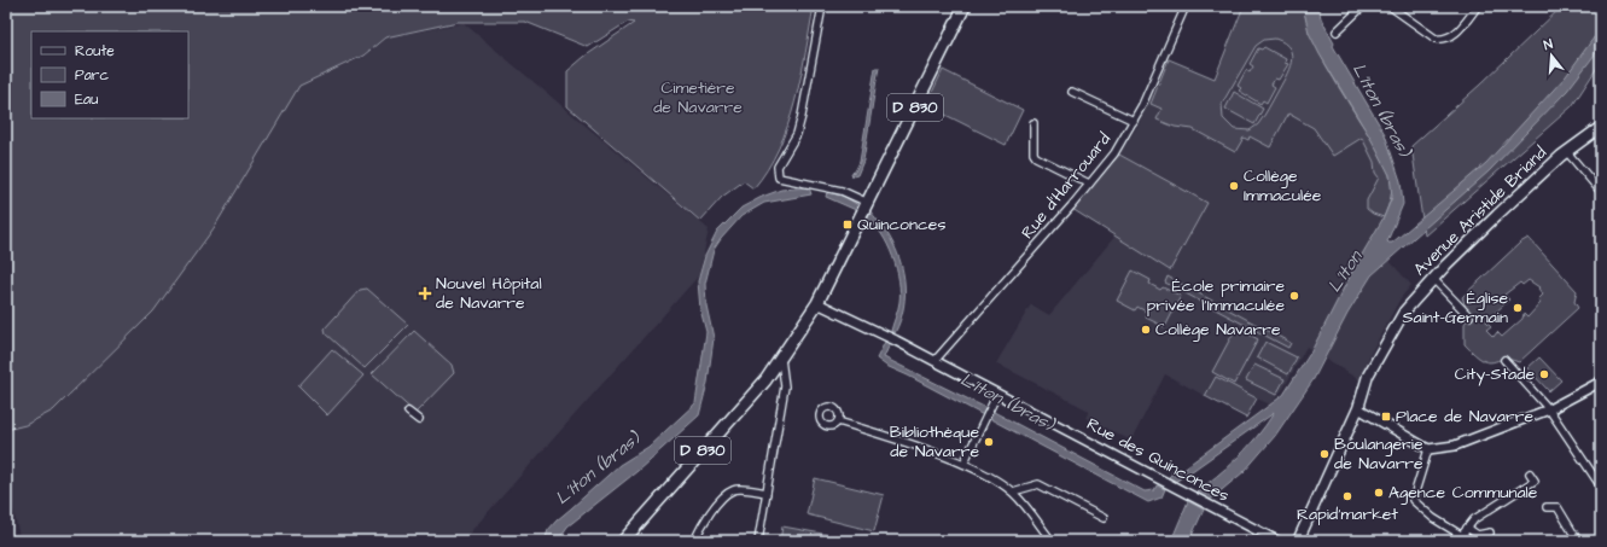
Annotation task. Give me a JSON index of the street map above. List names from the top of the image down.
{
  "streets": {
    "main road": ["D 830", "Avenue Aristide Briand"],
    "street": ["Rue d'Harrouard", "Rue des Quinconces"]
  },
  "crossings": [
    ["D 830", "Rue des Quinconces"],
    ["Rue d'Harrouard", "Rue des Quinconces"]
  ],
  "water": ["L'Iton (bras)", "L'Iton"],
  "parks": ["Cimetière de Navarre"],
  "places": {
    "other": [
      "Collège Immaculée",
      "École primaire privée l'Immaculée",
      "Église Saint-Germain",
      "Collège Navarre",
      "City-Stade",
      "Bibliothèque de Navarre",
      "Boulangerie de Navarre",
      "Agence Communale",
      "Rapid'market"
    ],
    "transit": ["Quinconces", "Place de Navarre"],
    "health": ["Nouvel Hôpital de Navarre"]
  },
  "legend": ["Route", "Parc", "Eau"],
  "north": "top"
}
